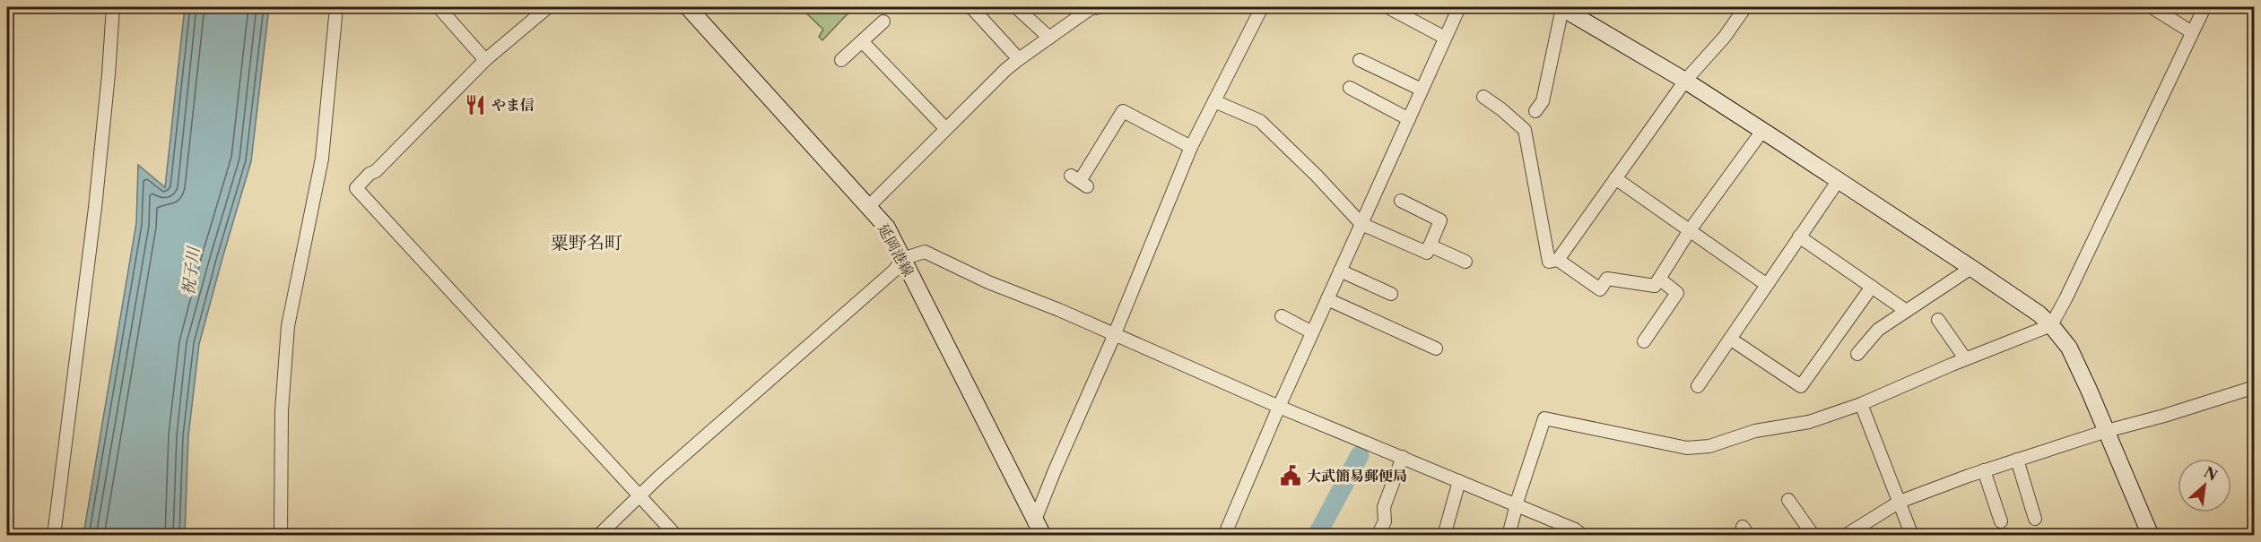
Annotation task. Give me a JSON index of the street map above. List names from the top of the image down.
{
  "streets": {
    "street": ["延岡港線"]
  },
  "districts": ["粟野名町"],
  "water": ["祝子川"],
  "places": {
    "restaurant": ["やま信"],
    "public building": ["大武簡易郵便局"]
  },
  "north": "top right"
}
